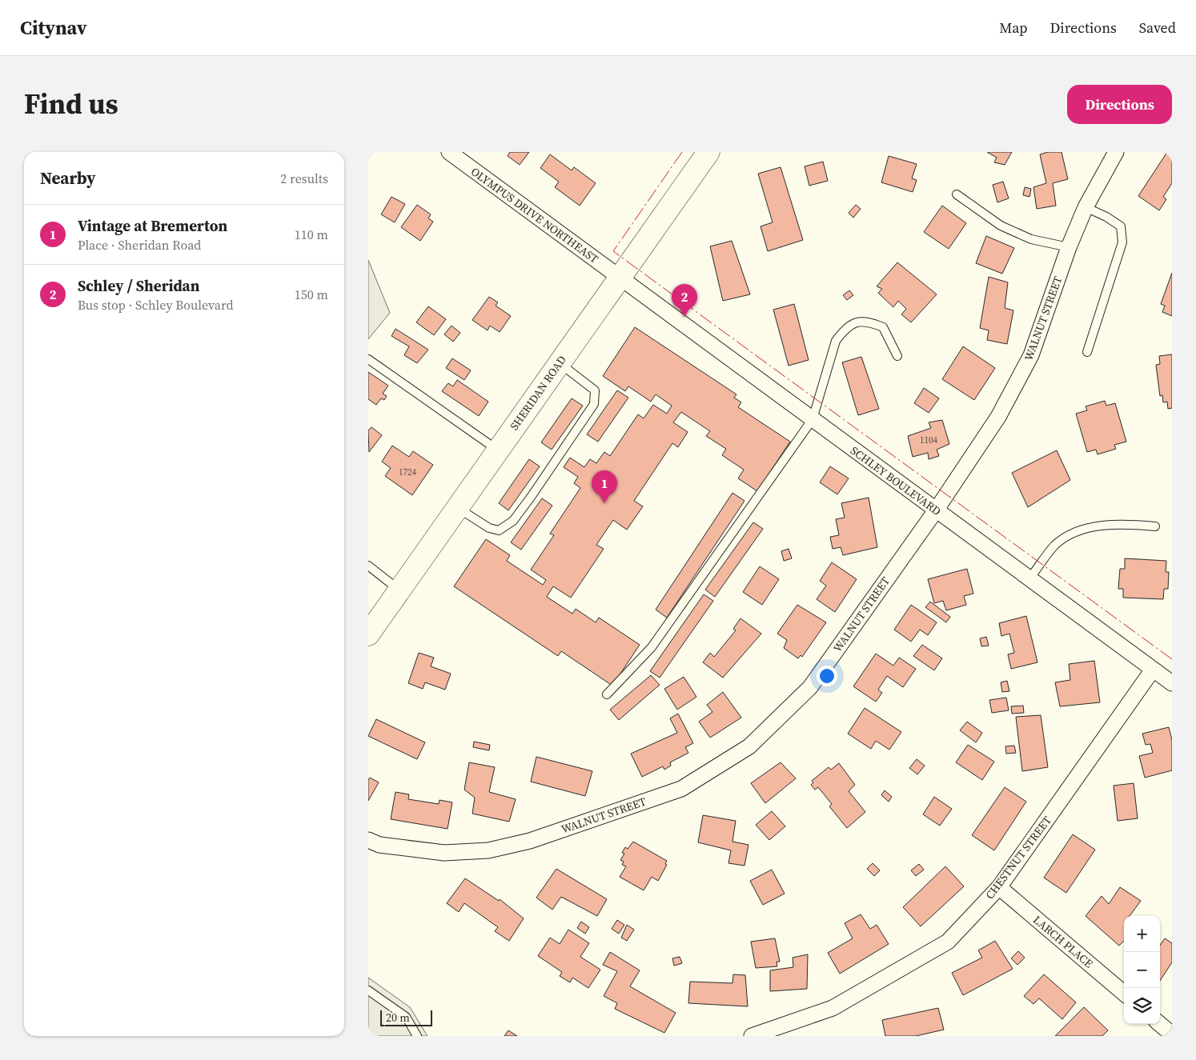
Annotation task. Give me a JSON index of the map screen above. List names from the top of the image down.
{
  "streets": {
    "main road": ["SHERIDAN ROAD"],
    "street": [
      "OLYMPUS DRIVE NORTHEAST",
      "WALNUT STREET",
      "SCHLEY BOULEVARD",
      "CHESTNUT STREET",
      "LARCH PLACE"
    ]
  },
  "crossings": [
    ["OLYMPUS DRIVE NORTHEAST", "SHERIDAN ROAD"],
    ["OLYMPUS DRIVE NORTHEAST", "SCHLEY BOULEVARD"],
    ["WALNUT STREET", "SCHLEY BOULEVARD"],
    ["SHERIDAN ROAD", "SCHLEY BOULEVARD"],
    ["SCHLEY BOULEVARD", "CHESTNUT STREET"],
    ["CHESTNUT STREET", "LARCH PLACE"]
  ],
  "house_numbers": ["1104", "1724"],
  "scale_bar": "20 m",
  "page": {
    "header": "Citynav",
    "nav": ["Map", "Directions", "Saved"],
    "title": "Find us",
    "buttons": "Directions",
    "heading": ["Nearby", "2 results"],
    "list": [
      {
        "mark": "1",
        "name": "Vintage at Bremerton",
        "note": "Place · Sheridan Road",
        "value": "110 m"
      },
      {
        "mark": "2",
        "name": "Schley / Sheridan",
        "note": "Bus stop · Schley Boulevard",
        "value": "150 m"
      }
    ],
    "pins": ["2", "1"],
    "map_buttons": ["+", "−"],
    "scale": "20 m"
  }
}
